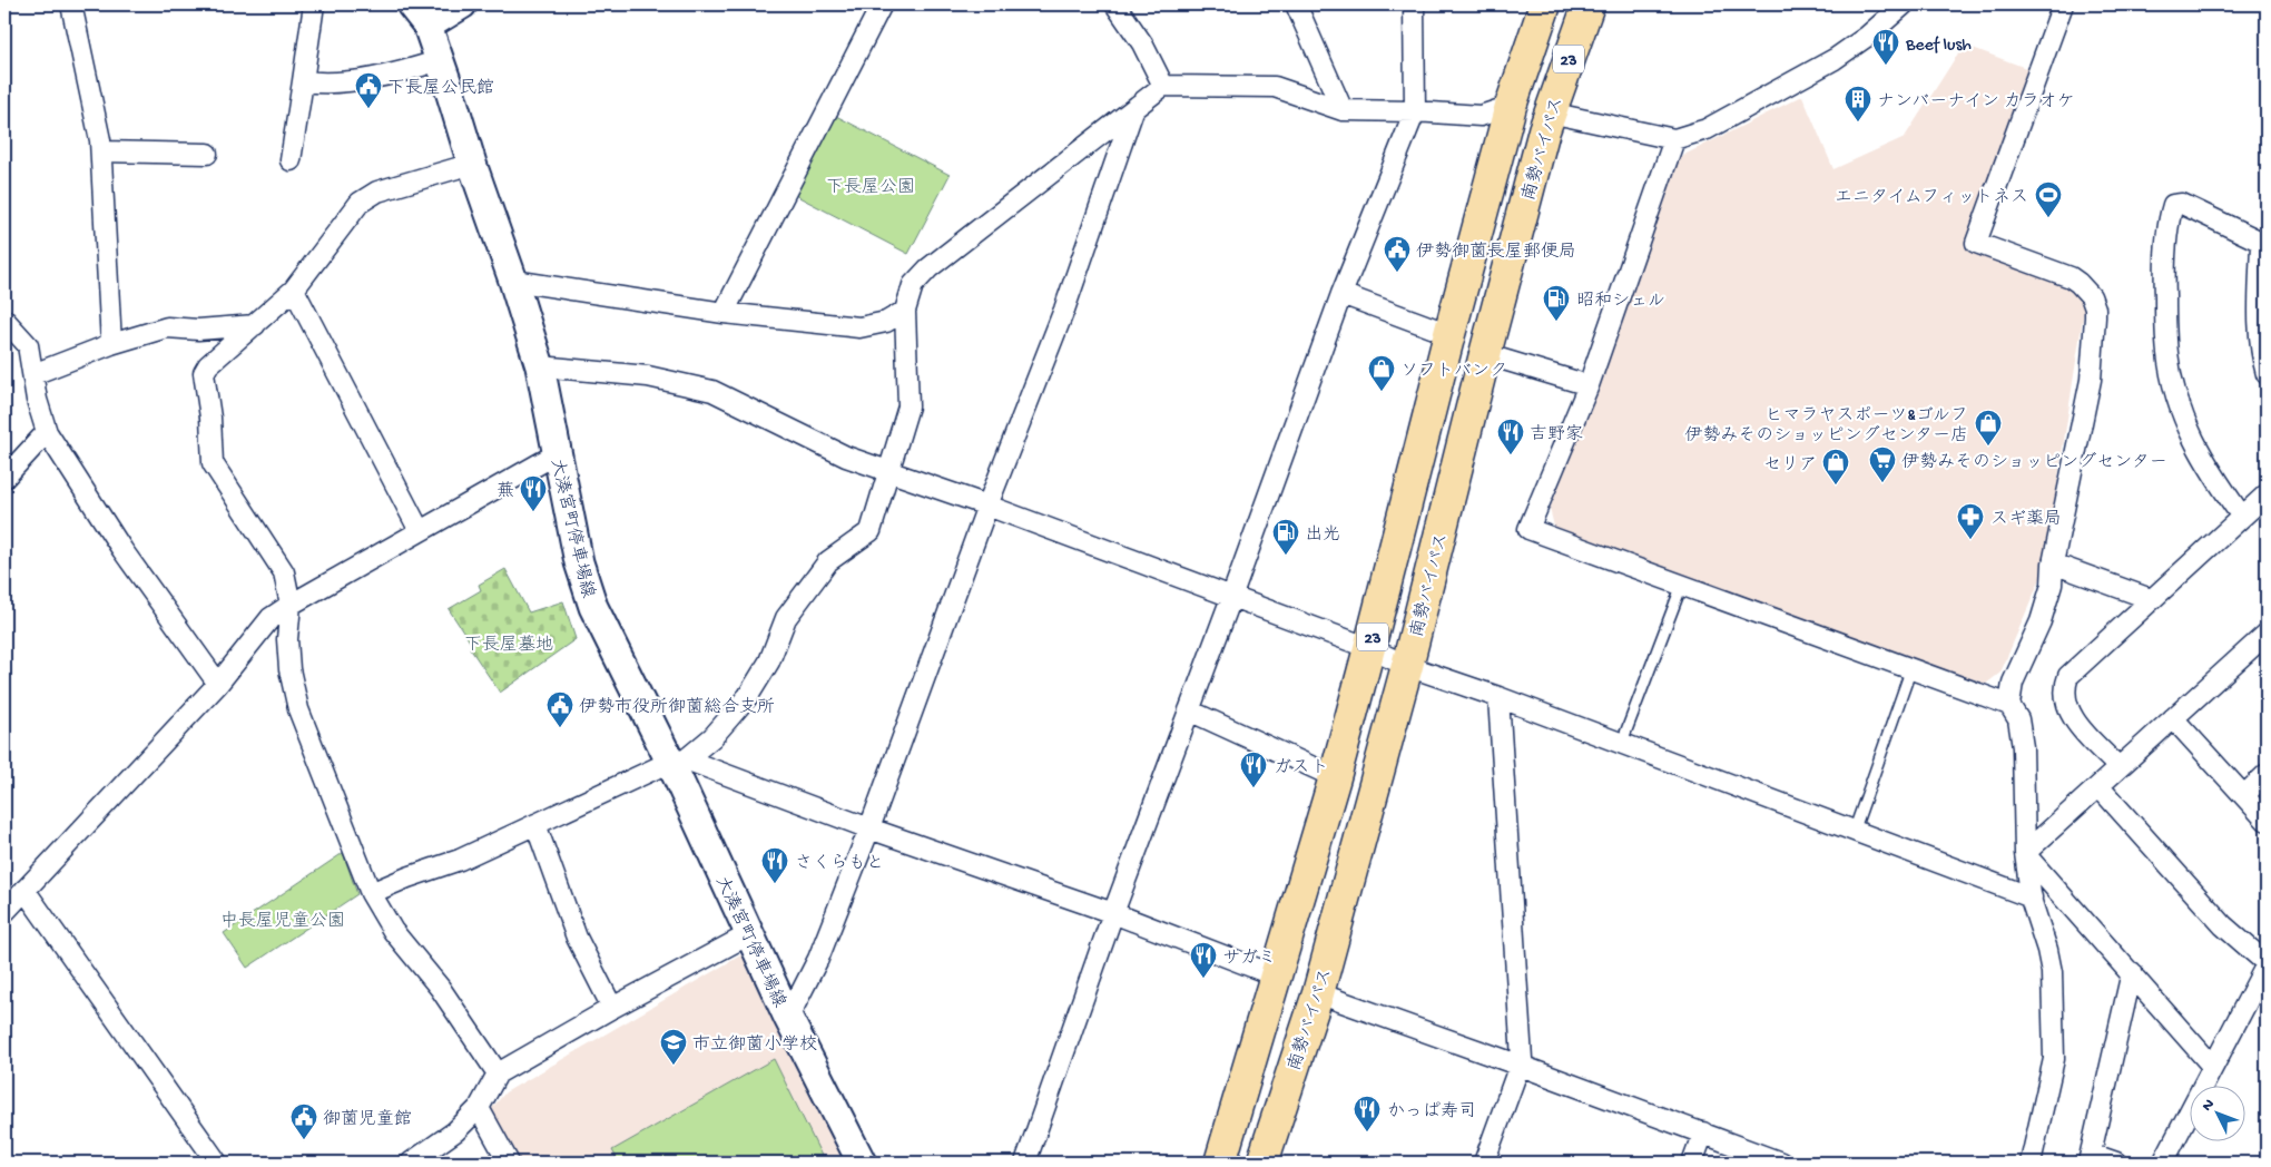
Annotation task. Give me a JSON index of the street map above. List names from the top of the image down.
{
  "streets": {
    "highway": ["23", "南勢バイパス"],
    "main road": ["大湊宮町停車場線"]
  },
  "parks": ["下長屋公園", "下長屋墓地", "中長屋児童公園"],
  "places": {
    "restaurant": [
      "Beef lush",
      "吉野家",
      "蕪",
      "ガスト",
      "さくらもと",
      "サガミ",
      "かっぱ寿司"
    ],
    "public building": [
      "下長屋公民館",
      "伊勢御薗長屋郵便局",
      "伊勢市役所御薗総合支所",
      "御薗児童館"
    ],
    "building": ["ナンバーナイン カラオケ"],
    "sports": ["エニタイムフィットネス"],
    "fuel station": ["昭和シェル", "出光"],
    "shop": ["ソフトバンク", "ヒマラヤスポーツ&ゴルフ 伊勢みそのショッピングセンター店", "セリア"],
    "supermarket": ["伊勢みそのショッピングセンター"],
    "pharmacy": ["スギ薬局"],
    "school or university": ["市立御薗小学校"]
  },
  "north": "top left"
}
